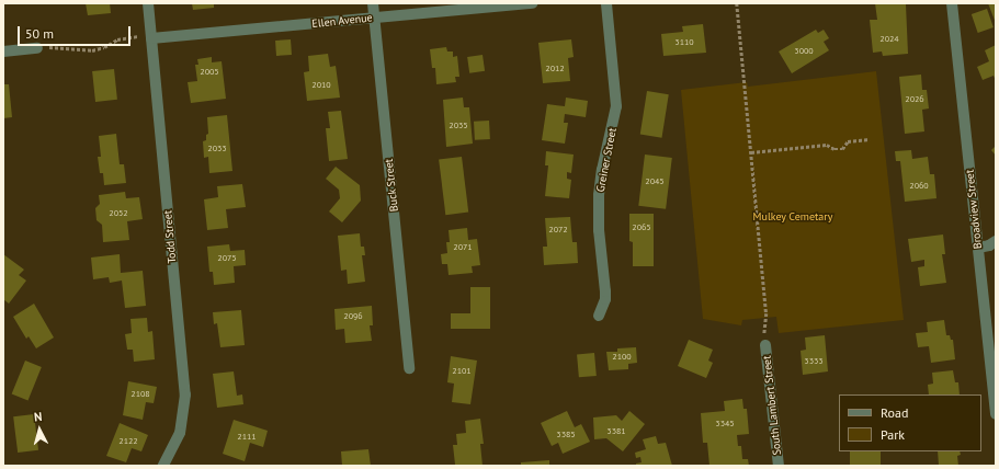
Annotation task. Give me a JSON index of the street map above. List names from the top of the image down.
{
  "streets": {
    "street": [
      "Ellen Avenue",
      "Greiner Street",
      "Buck Street",
      "Broadview Street",
      "Todd Street",
      "South Lambert Street"
    ]
  },
  "crossings": [
    ["Ellen Avenue", "Buck Street"],
    ["Ellen Avenue", "Todd Street"]
  ],
  "parks": ["Mulkey Cemetary"],
  "house_numbers": [
    "2024",
    "3110",
    "3000",
    "2012",
    "2005",
    "2010",
    "2026",
    "2035",
    "2033",
    "2045",
    "2060",
    "2052",
    "2065",
    "2072",
    "2071",
    "2075",
    "2096",
    "2100",
    "3333",
    "2101",
    "2108",
    "3345",
    "3381",
    "3385",
    "2111",
    "2122"
  ],
  "legend": ["Road", "Park"],
  "scale_bar": "50 m",
  "north": "top"
}
